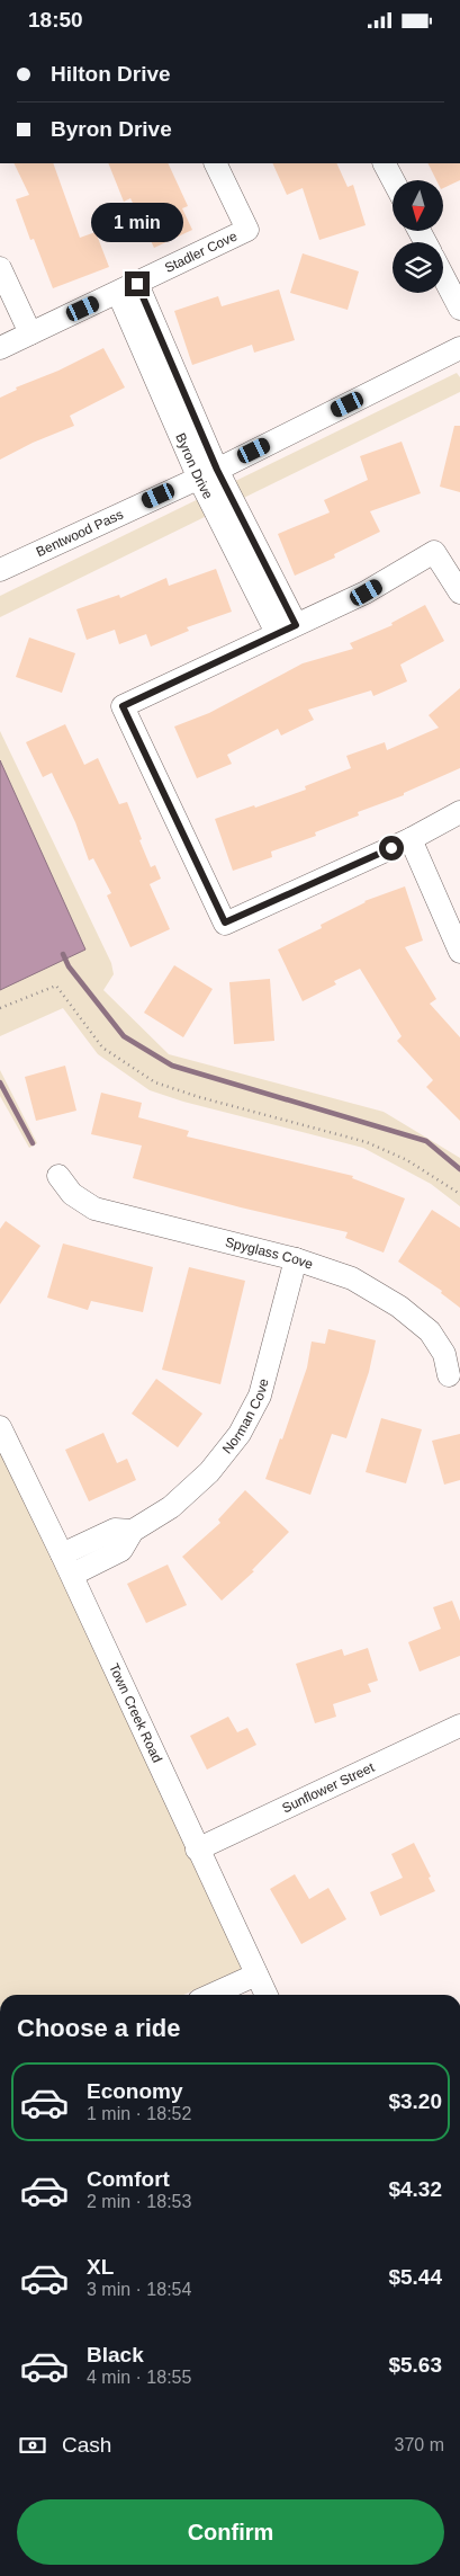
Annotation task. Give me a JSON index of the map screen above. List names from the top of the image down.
{
  "streets": {
    "street": [
      "Stadler Cove",
      "Byron Drive",
      "Bentwood Pass",
      "Spyglass Cove",
      "Norman Cove",
      "Town Creek Road",
      "Sunflower Street"
    ]
  },
  "crossings": [
    ["Stadler Cove", "Byron Drive"],
    ["Byron Drive", "Bentwood Pass"],
    ["Spyglass Cove", "Norman Cove"],
    ["Norman Cove", "Town Creek Road"],
    ["Town Creek Road", "Sunflower Street"]
  ],
  "north": "bottom",
  "page": {
    "status": "18:50",
    "banner": ["Hilton Drive", "Byron Drive"],
    "bubble": "1 min",
    "heading": "Choose a ride",
    "list": [
      {
        "name": "Economy",
        "note": "1 min · 18:52",
        "value": "$3.20"
      },
      {
        "name": "Comfort",
        "note": "2 min · 18:53",
        "value": "$4.32"
      },
      {
        "name": "XL",
        "note": "3 min · 18:54",
        "value": "$5.44"
      },
      {
        "name": "Black",
        "note": "4 min · 18:55",
        "value": "$5.63"
      }
    ],
    "pay": ["Cash", "370 m"],
    "buttons": "Confirm"
  }
}
